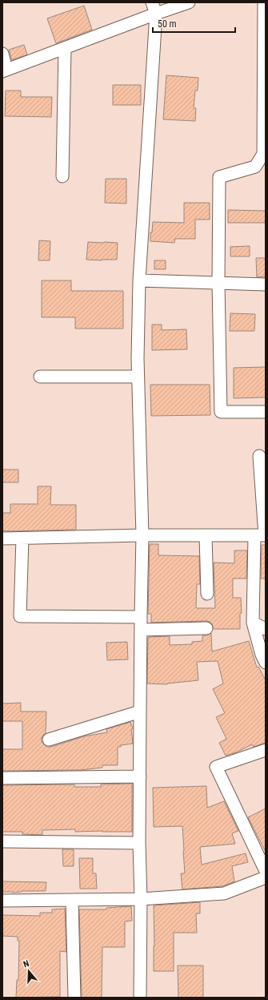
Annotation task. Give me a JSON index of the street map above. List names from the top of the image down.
{
  "scale_bar": "50 m",
  "north": "top"
}
